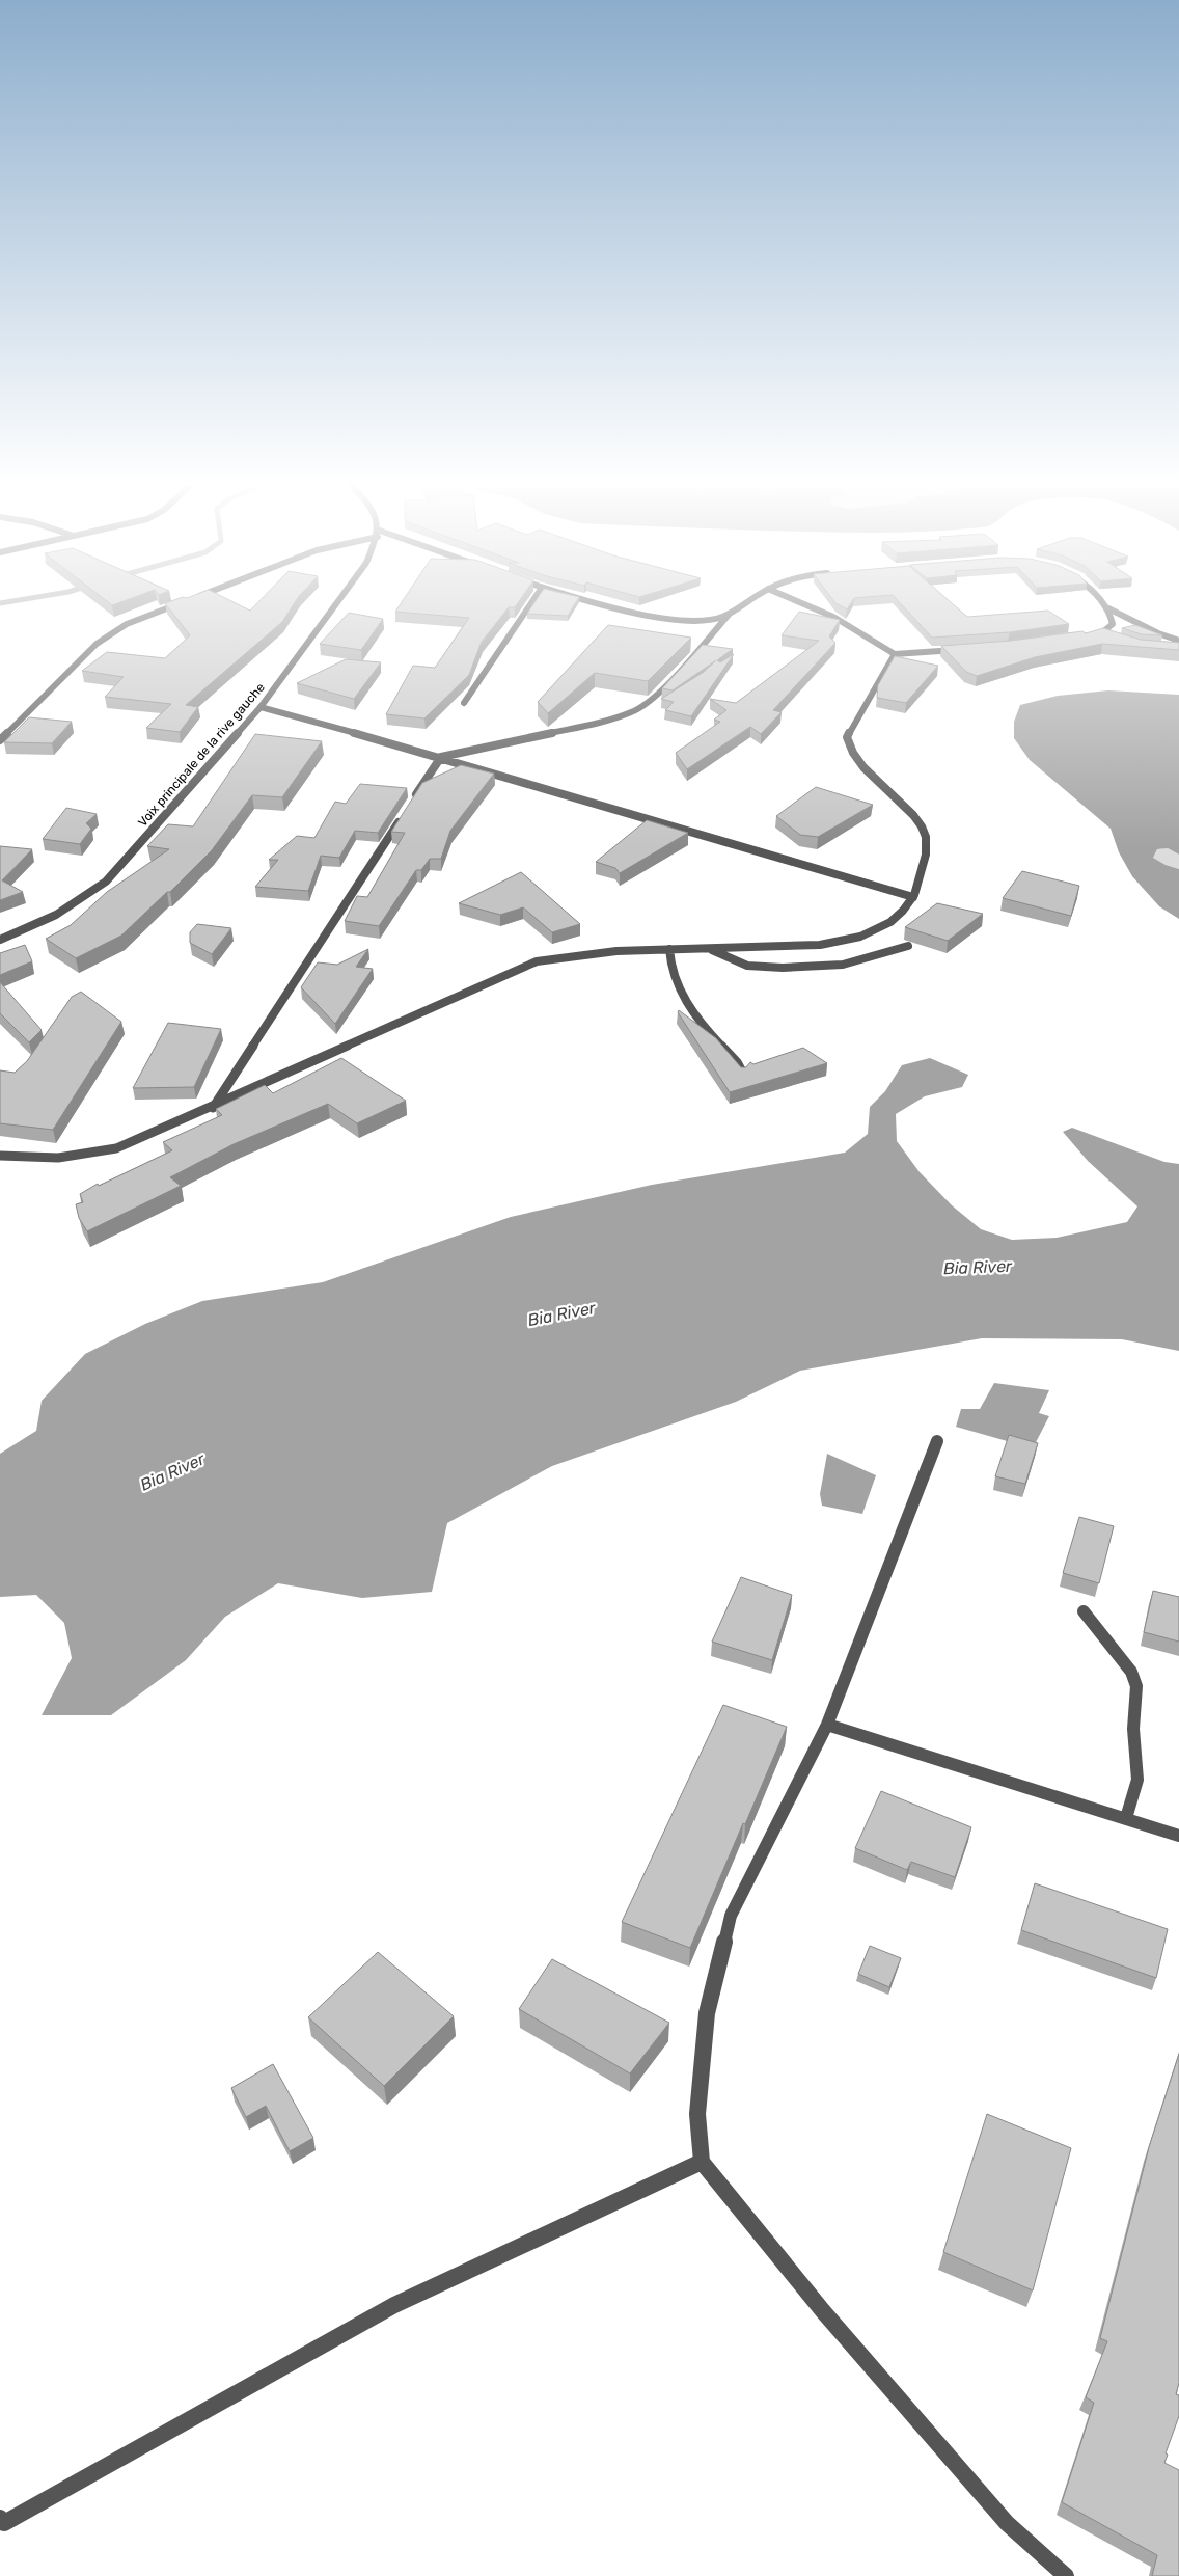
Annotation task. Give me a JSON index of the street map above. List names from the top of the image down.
{
  "streets": {
    "street": ["Voix principale de la rive gauche"]
  },
  "water": ["Bia River"]
}
